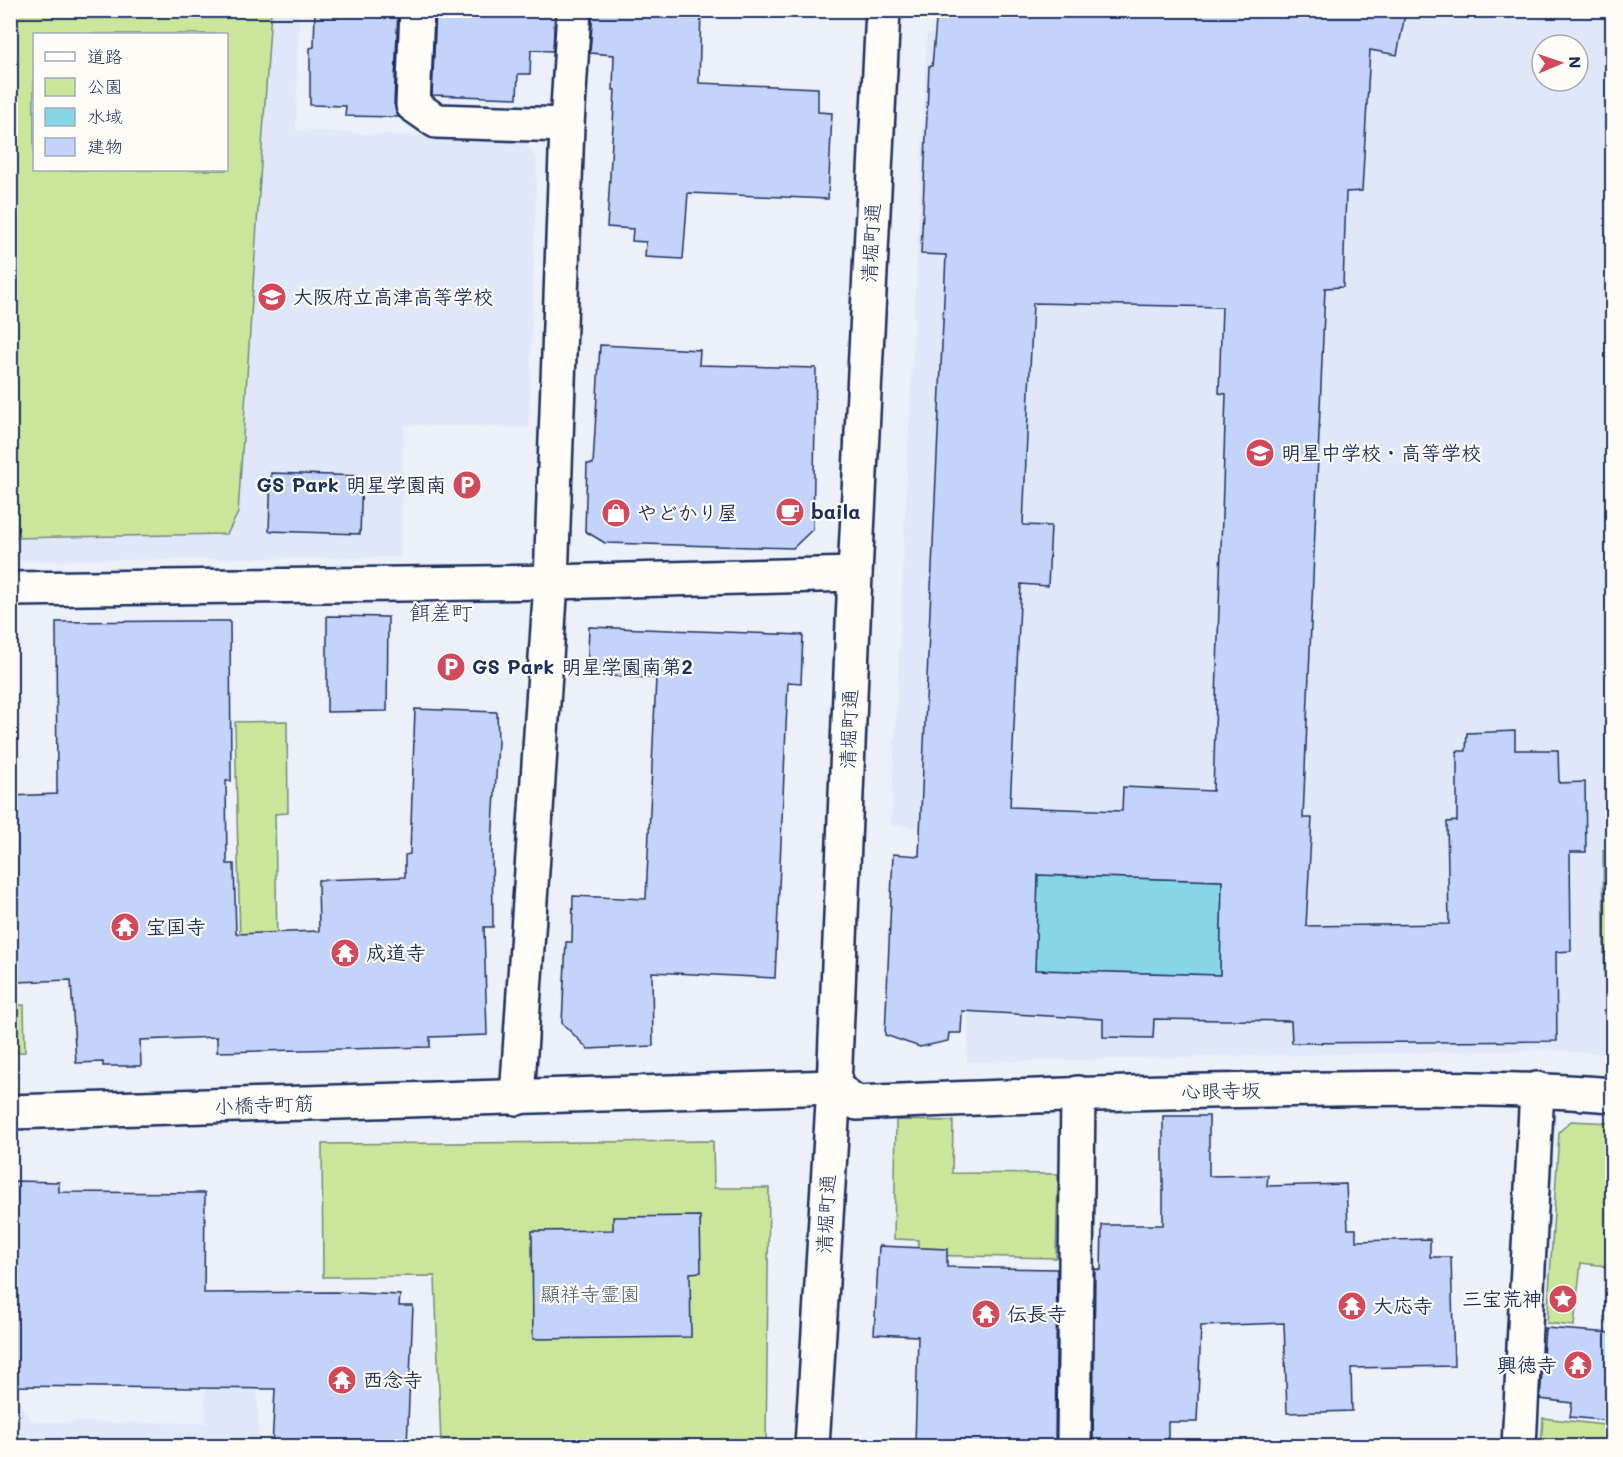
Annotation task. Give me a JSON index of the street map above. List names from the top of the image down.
{
  "streets": {
    "street": ["清堀町通", "心眼寺坂", "小橋寺町筋"]
  },
  "crossings": [
    ["清堀町通", "心眼寺坂"],
    ["清堀町通", "小橋寺町筋"],
    ["心眼寺坂", "小橋寺町筋"]
  ],
  "districts": ["餌差町"],
  "parks": ["顯祥寺霊園"],
  "places": {
    "school or university": ["大阪府立高津高等学校", "明星中学校・高等学校"],
    "parking": ["GS Park 明星学園南", "GS Park 明星学園南第2"],
    "cafe": ["baila"],
    "shop": ["やどかり屋"],
    "temple": [
      "宝国寺",
      "成道寺",
      "大応寺",
      "伝長寺",
      "興徳寺",
      "西念寺"
    ],
    "place": ["三宝荒神"]
  },
  "legend": [
    "道路",
    "公園",
    "水域",
    "建物"
  ],
  "north": "right"
}
